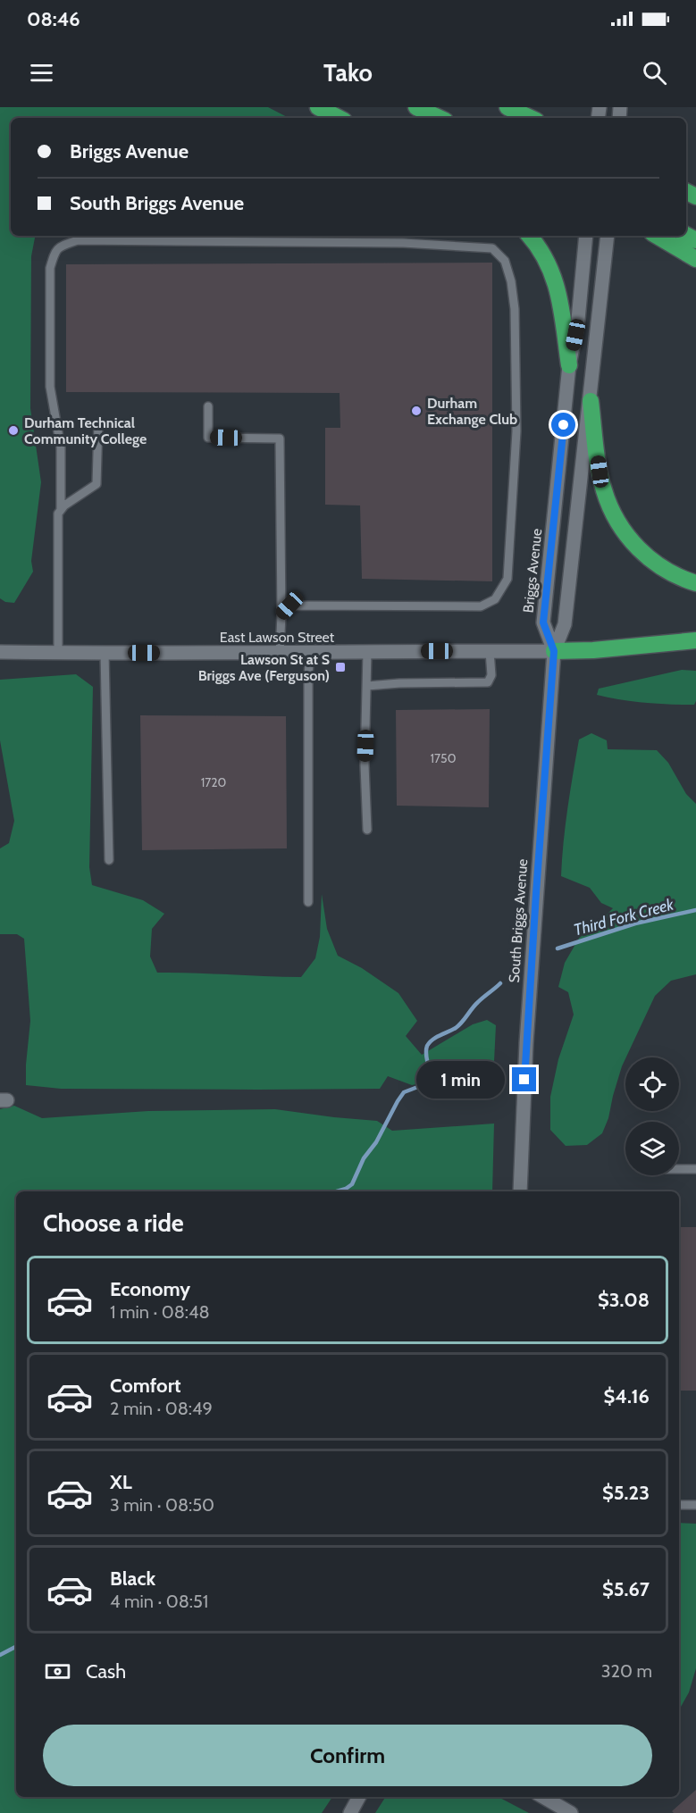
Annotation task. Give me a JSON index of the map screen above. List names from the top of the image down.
{
  "streets": {
    "street": ["Briggs Avenue", "East Lawson Street", "South Briggs Avenue"]
  },
  "crossings": [
    ["Briggs Avenue", "East Lawson Street"],
    ["Briggs Avenue", "South Briggs Avenue"],
    ["East Lawson Street", "South Briggs Avenue"]
  ],
  "water": ["Third Fork Creek"],
  "places": {
    "other": ["Durham Exchange Club", "Durham Technical Community College"],
    "transit": ["Lawson St at S Briggs Ave (Ferguson)"]
  },
  "house_numbers": ["1750", "1720"],
  "page": {
    "status": "08:46",
    "header": "Tako",
    "banner": ["Briggs Avenue", "South Briggs Avenue"],
    "bubble": "1 min",
    "heading": "Choose a ride",
    "list": [
      {
        "name": "Economy",
        "note": "1 min · 08:48",
        "value": "$3.08"
      },
      {
        "name": "Comfort",
        "note": "2 min · 08:49",
        "value": "$4.16"
      },
      {
        "name": "XL",
        "note": "3 min · 08:50",
        "value": "$5.23"
      },
      {
        "name": "Black",
        "note": "4 min · 08:51",
        "value": "$5.67"
      }
    ],
    "pay": ["Cash", "320 m"],
    "buttons": "Confirm"
  }
}
